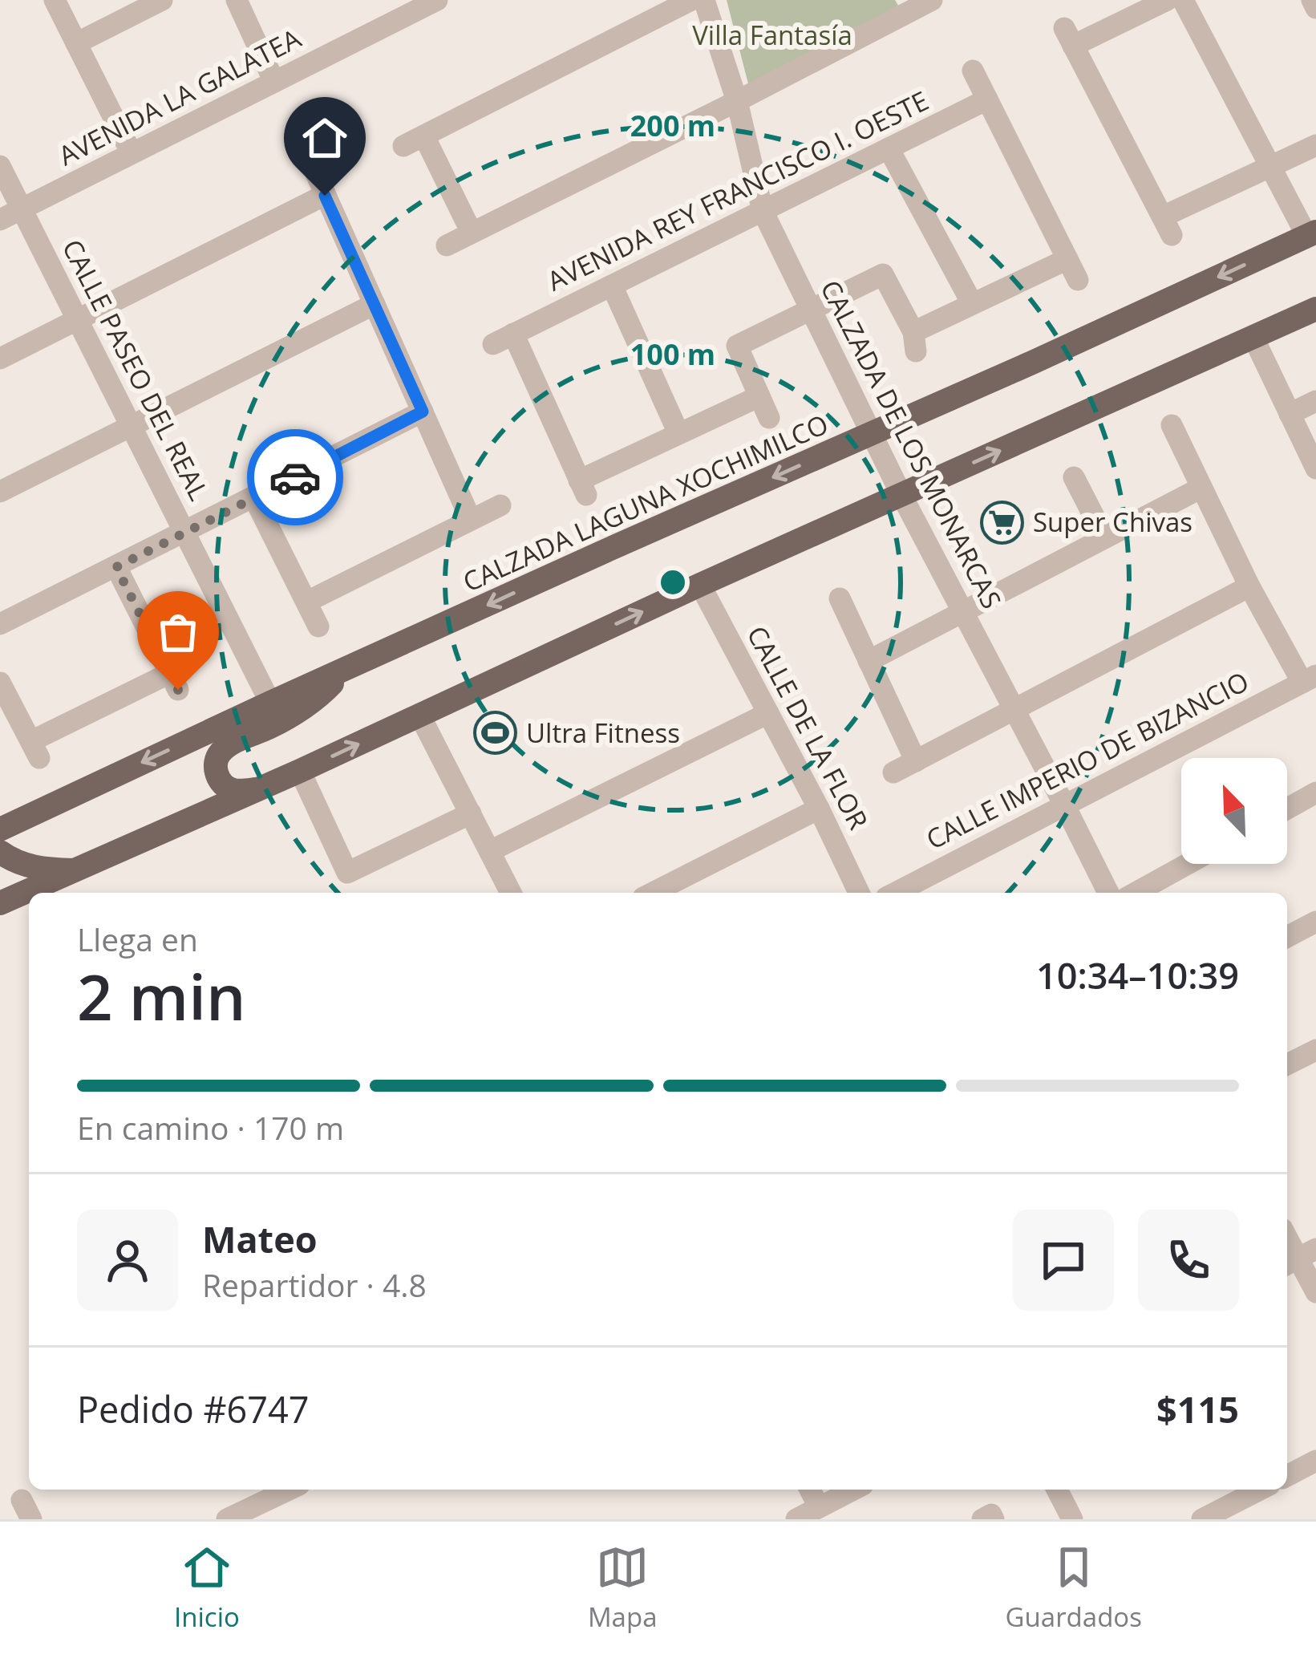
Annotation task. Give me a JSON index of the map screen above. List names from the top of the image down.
{
  "streets": {
    "main road": ["CALZADA LAGUNA XOCHIMILCO"],
    "street": [
      "AVENIDA LA GALATEA",
      "AVENIDA REY FRANCISCO I. OESTE",
      "CALLE PASEO DEL REAL",
      "CALZADA DE LOS MONARCAS",
      "CALLE DE LA FLOR",
      "CALLE IMPERIO DE BIZANCIO"
    ]
  },
  "crossings": [
    ["AVENIDA LA GALATEA", "CALLE PASEO DEL REAL"],
    ["AVENIDA REY FRANCISCO I. OESTE", "CALZADA DE LOS MONARCAS"],
    ["CALLE PASEO DEL REAL", "CALZADA LAGUNA XOCHIMILCO"],
    ["CALZADA DE LOS MONARCAS", "CALZADA LAGUNA XOCHIMILCO"],
    ["CALZADA DE LOS MONARCAS", "CALLE IMPERIO DE BIZANCIO"]
  ],
  "parks": ["Villa Fantasía"],
  "places": {
    "supermarket": ["Super Chivas"],
    "sports": ["Ultra Fitness"]
  },
  "north": "top left",
  "page": {
    "heading": ["2 min", "Llega en", "10:34–10:39"],
    "panel": [
      "Mateo",
      "Repartidor · 4.8",
      "Pedido #6747",
      "$115"
    ],
    "bar": "En camino · 170 m",
    "tabs": ["Inicio", "Mapa", "Guardados"]
  },
  "rings": ["200 m", "100 m"]
}
